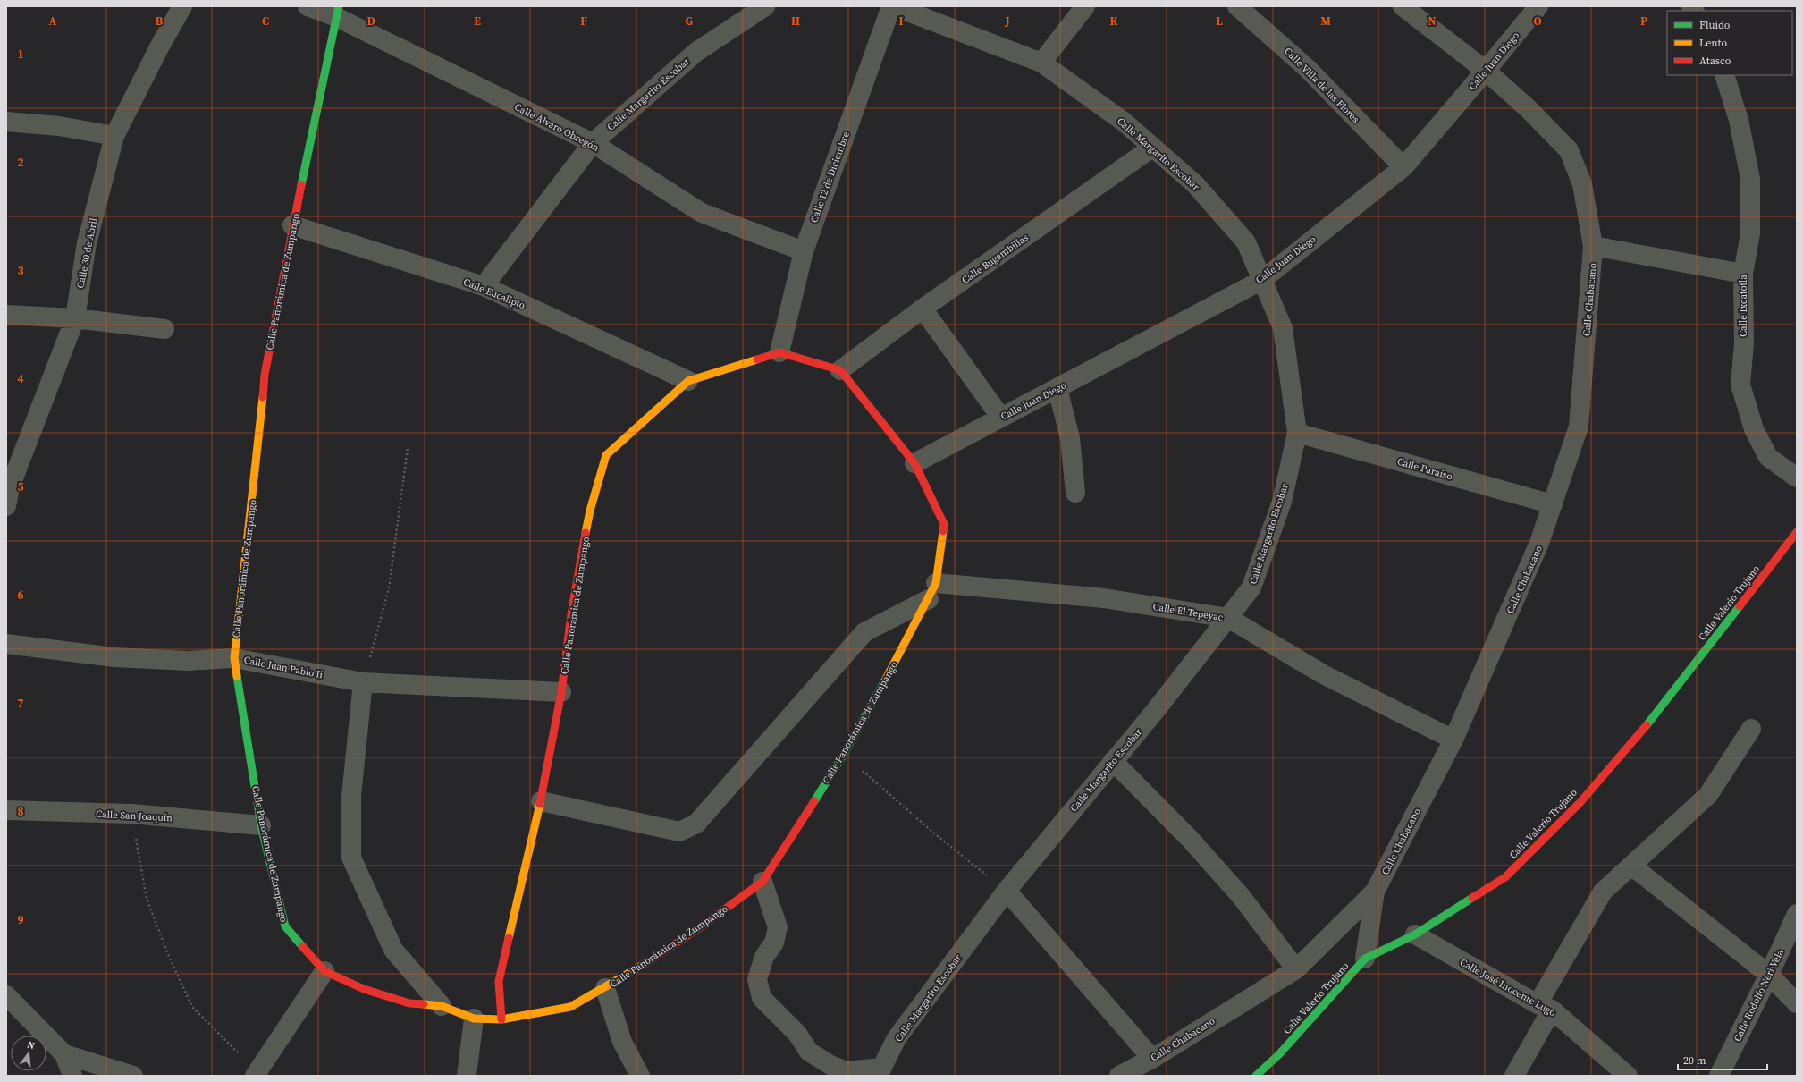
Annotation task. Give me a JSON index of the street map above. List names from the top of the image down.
{
  "streets": {
    "street": [
      "Calle Juan Diego",
      "Calle Villa de las Flores",
      "Calle Margarito Escobar",
      "Calle Álvaro Obregón",
      "Calle 12 de Diciembre",
      "Calle 30 de Abril",
      "Calle Bugambilias",
      "Calle Panorámica de Zumpango",
      "Calle Eucalipto",
      "Calle Chabacano",
      "Calle Ixcatotla",
      "Calle Paraíso",
      "Calle Valerio Trujano",
      "Calle El Tepeyac",
      "Calle Juan Pablo Ii",
      "Calle San Joaquín",
      "Calle José Inocente Lugo",
      "Calle Rodolfo Neri Vela"
    ]
  },
  "crossings": [
    ["Calle Juan Diego", "Calle Villa de las Flores"],
    ["Calle Juan Diego", "Calle Margarito Escobar"],
    ["Calle Juan Diego", "Calle Panorámica de Zumpango"],
    ["Calle Juan Diego", "Calle Chabacano"],
    ["Calle Margarito Escobar", "Calle Álvaro Obregón"],
    ["Calle Margarito Escobar", "Calle 12 de Diciembre"],
    ["Calle Margarito Escobar", "Calle Bugambilias"],
    ["Calle Margarito Escobar", "Calle Eucalipto"],
    ["Calle Margarito Escobar", "Calle Paraíso"],
    ["Calle Margarito Escobar", "Calle El Tepeyac"],
    ["Calle Álvaro Obregón", "Calle 12 de Diciembre"],
    ["Calle Álvaro Obregón", "Calle Panorámica de Zumpango"],
    ["Calle 12 de Diciembre", "Calle Panorámica de Zumpango"],
    ["Calle Bugambilias", "Calle Panorámica de Zumpango"],
    ["Calle Panorámica de Zumpango", "Calle Eucalipto"],
    ["Calle Panorámica de Zumpango", "Calle El Tepeyac"],
    ["Calle Panorámica de Zumpango", "Calle Juan Pablo Ii"],
    ["Calle Panorámica de Zumpango", "Calle San Joaquín"],
    ["Calle Chabacano", "Calle Paraíso"],
    ["Calle Chabacano", "Calle El Tepeyac"],
    ["Calle Valerio Trujano", "Calle José Inocente Lugo"]
  ],
  "legend": ["Fluido", "Lento", "Atasco"],
  "scale_bar": "20 m",
  "north": "top",
  "grid": {
    "columns": [
      "A",
      "B",
      "C",
      "D",
      "E",
      "F",
      "G",
      "H",
      "I",
      "J",
      "K",
      "L",
      "M",
      "N",
      "O",
      "P"
    ],
    "rows": [
      "1",
      "2",
      "3",
      "4",
      "5",
      "6",
      "7",
      "8",
      "9"
    ]
  }
}
